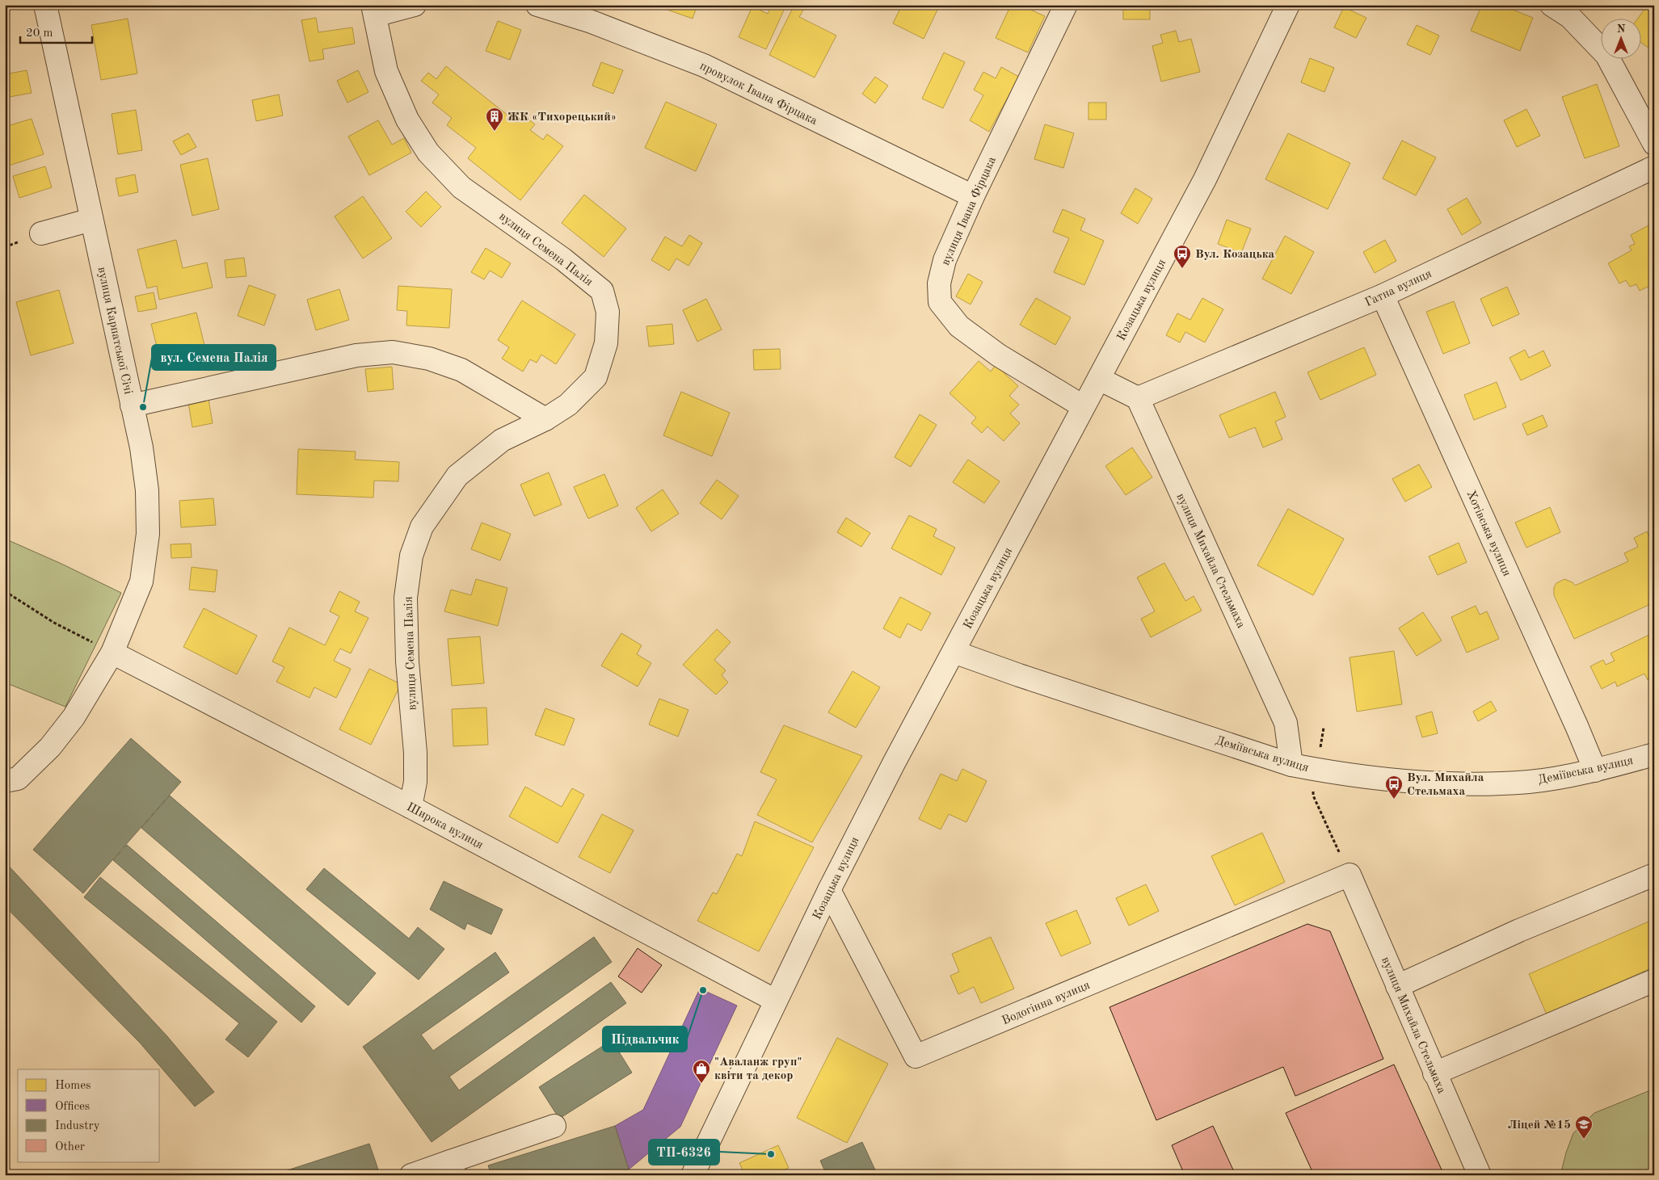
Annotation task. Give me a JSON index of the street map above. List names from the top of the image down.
{
  "streets": {
    "street": [
      "провулок Івана Фірцака",
      "вулиця Івана Фірцака",
      "вулиця Семена Палія",
      "Гатна вулиця",
      "Козацька вулиця",
      "вулиця Карпатської Січі",
      "Хотівська вулиця",
      "вулиця Михайла Стельмаха",
      "Деміївська вулиця",
      "Широка вулиця",
      "Водогінна вулиця"
    ]
  },
  "crossings": [
    ["провулок Івана Фірцака", "вулиця Івана Фірцака"],
    ["вулиця Івана Фірцака", "Козацька вулиця"],
    ["вулиця Семена Палія", "Широка вулиця"],
    ["Гатна вулиця", "Хотівська вулиця"],
    ["Гатна вулиця", "вулиця Михайла Стельмаха"],
    ["Козацька вулиця", "Деміївська вулиця"],
    ["Козацька вулиця", "Широка вулиця"],
    ["Козацька вулиця", "Водогінна вулиця"],
    ["вулиця Карпатської Січі", "Широка вулиця"],
    ["Хотівська вулиця", "Деміївська вулиця"],
    ["вулиця Михайла Стельмаха", "Деміївська вулиця"],
    ["вулиця Михайла Стельмаха", "Водогінна вулиця"]
  ],
  "places": {
    "building": ["ЖК «Тихорецький»"],
    "bus stop": ["Вул. Козацька", "Вул. Михайла Стельмаха"],
    "other": ["вул. Семена Палія", "Підвальчик", "ТП-6326"],
    "shop": ["\"Аваланж груп\" квіти та декор"],
    "school or university": ["Ліцей №15"]
  },
  "legend": [
    "Homes",
    "Offices",
    "Industry",
    "Other"
  ],
  "scale_bar": "20 m",
  "north": "top"
}
